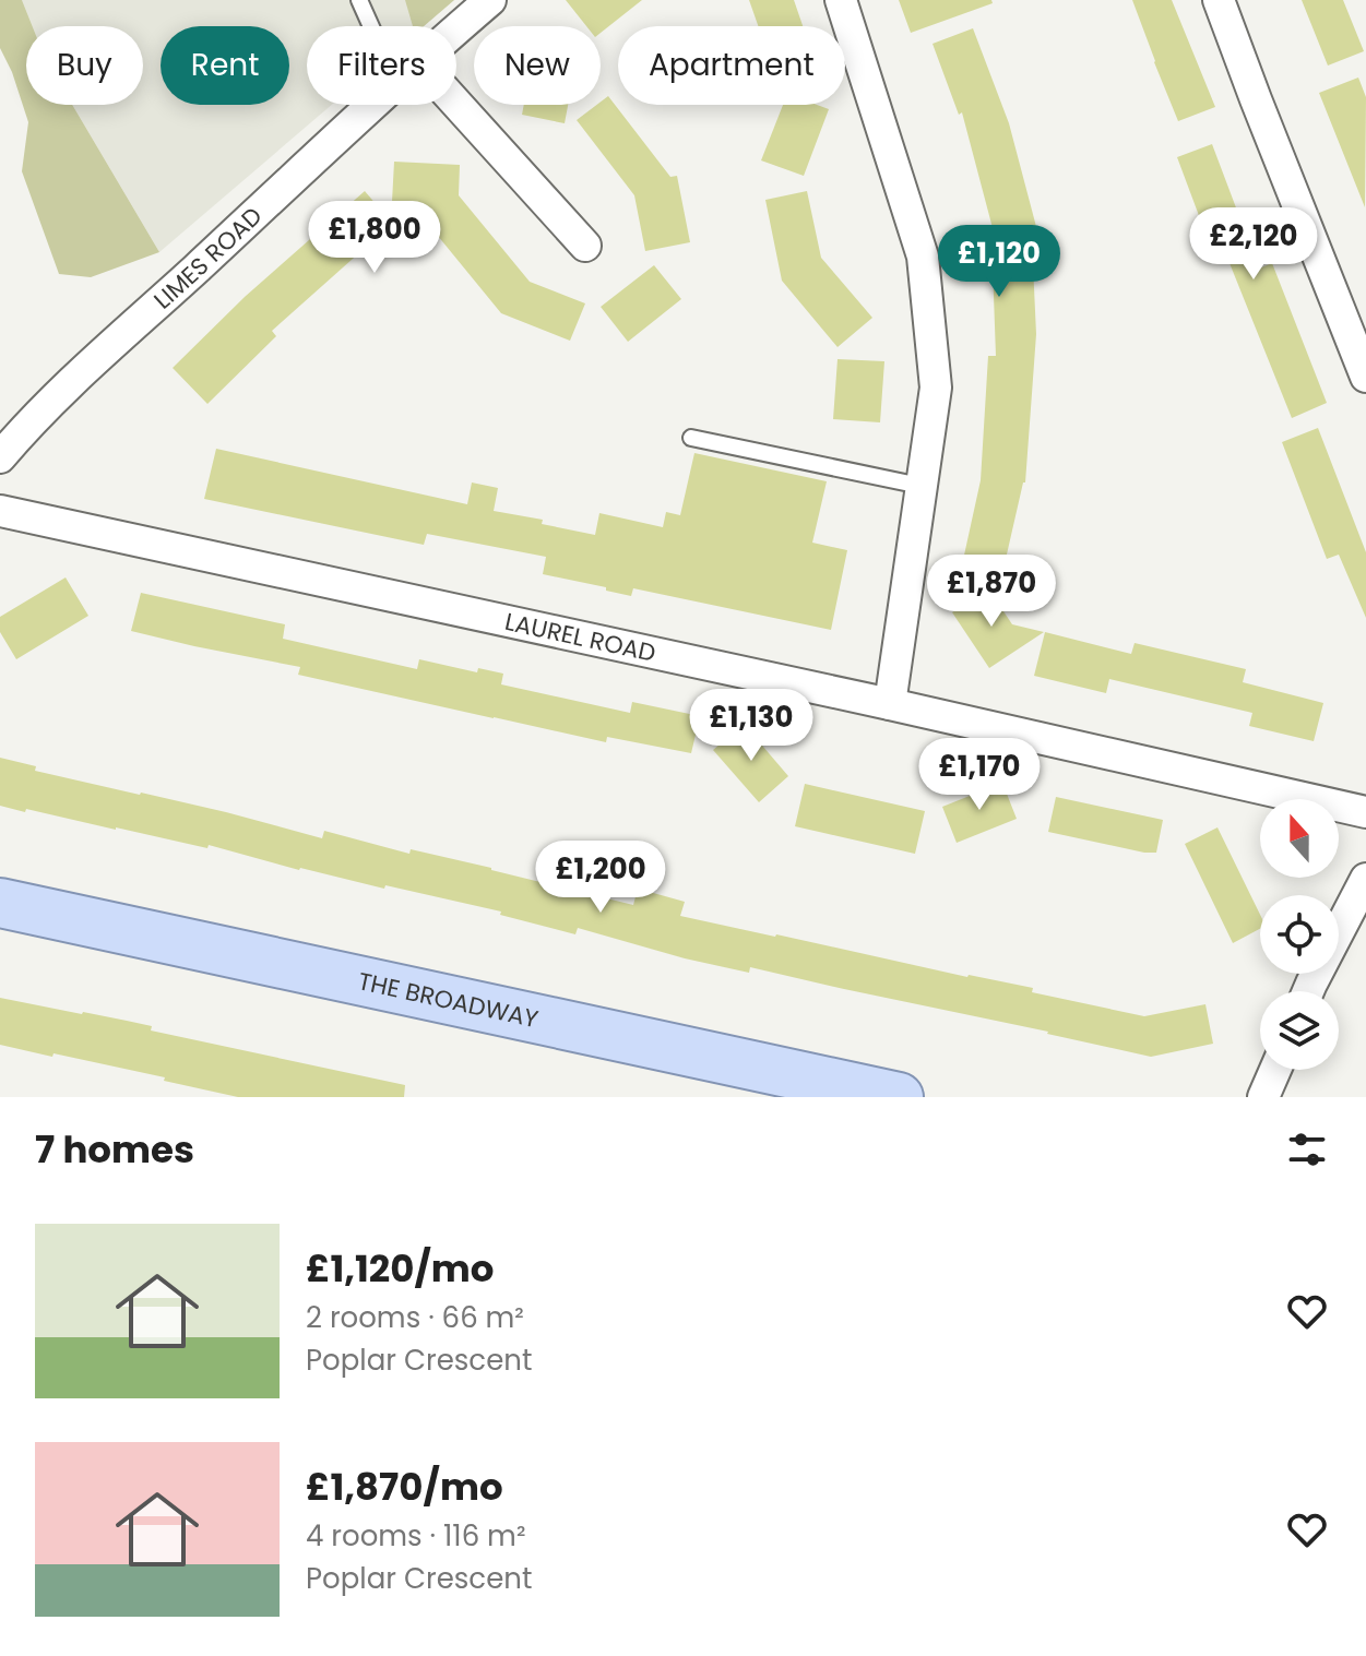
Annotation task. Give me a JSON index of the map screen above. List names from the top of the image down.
{
  "streets": {
    "main road": ["THE BROADWAY"],
    "street": ["LIMES ROAD", "LAUREL ROAD"]
  },
  "north": "top",
  "page": {
    "chip": [
      "Buy",
      "Rent",
      "Filters",
      "New",
      "Apartment"
    ],
    "price": [
      "£1,800",
      "£2,120",
      "£1,120",
      "£1,870",
      "£1,130",
      "£1,170",
      "£1,200"
    ],
    "heading": "7 homes",
    "list": [
      {
        "name": "£1,120/mo",
        "note": "2 rooms · 66 m² · Poplar Crescent"
      },
      {
        "name": "£1,870/mo",
        "note": "4 rooms · 116 m² · Poplar Crescent"
      }
    ]
  }
}
